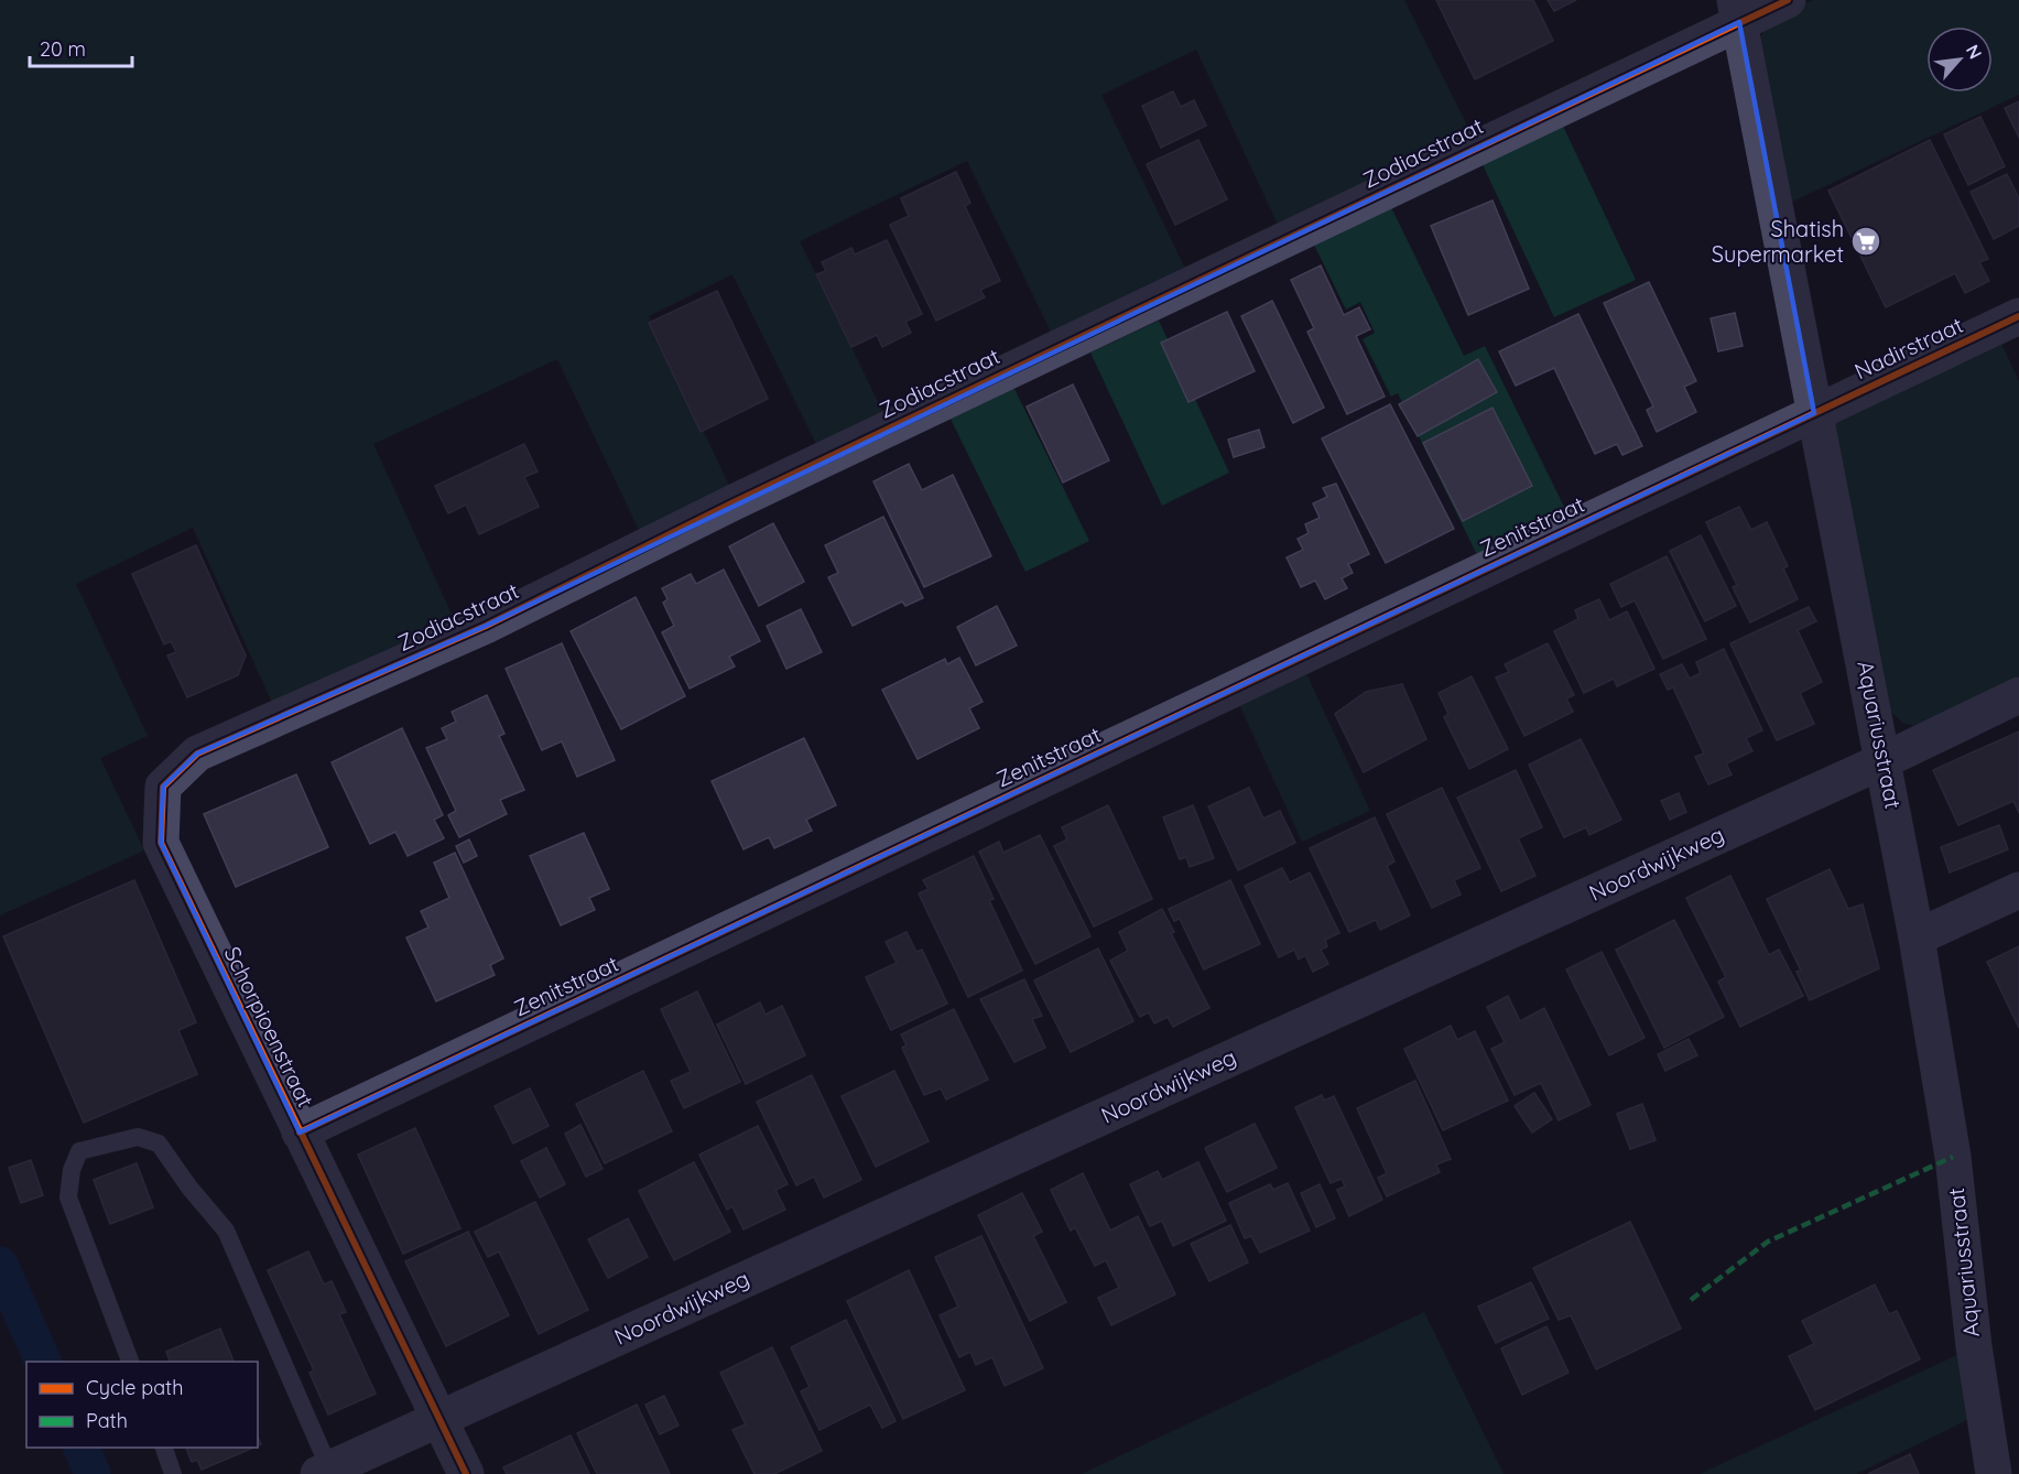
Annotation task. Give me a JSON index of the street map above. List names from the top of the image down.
{
  "streets": {
    "street": [
      "Zodiacstraat",
      "Nadirstraat",
      "Zenitstraat",
      "Aquariusstraat",
      "Noordwijkweg",
      "Schorpioenstraat"
    ]
  },
  "crossings": [
    ["Zodiacstraat", "Aquariusstraat"],
    ["Zodiacstraat", "Schorpioenstraat"],
    ["Nadirstraat", "Zenitstraat"],
    ["Nadirstraat", "Aquariusstraat"],
    ["Zenitstraat", "Aquariusstraat"],
    ["Zenitstraat", "Schorpioenstraat"],
    ["Aquariusstraat", "Noordwijkweg"],
    ["Noordwijkweg", "Schorpioenstraat"]
  ],
  "places": {
    "supermarket": ["Shatish Supermarket"]
  },
  "legend": ["Cycle path", "Path"],
  "scale_bar": "20 m",
  "north": "top right"
}
